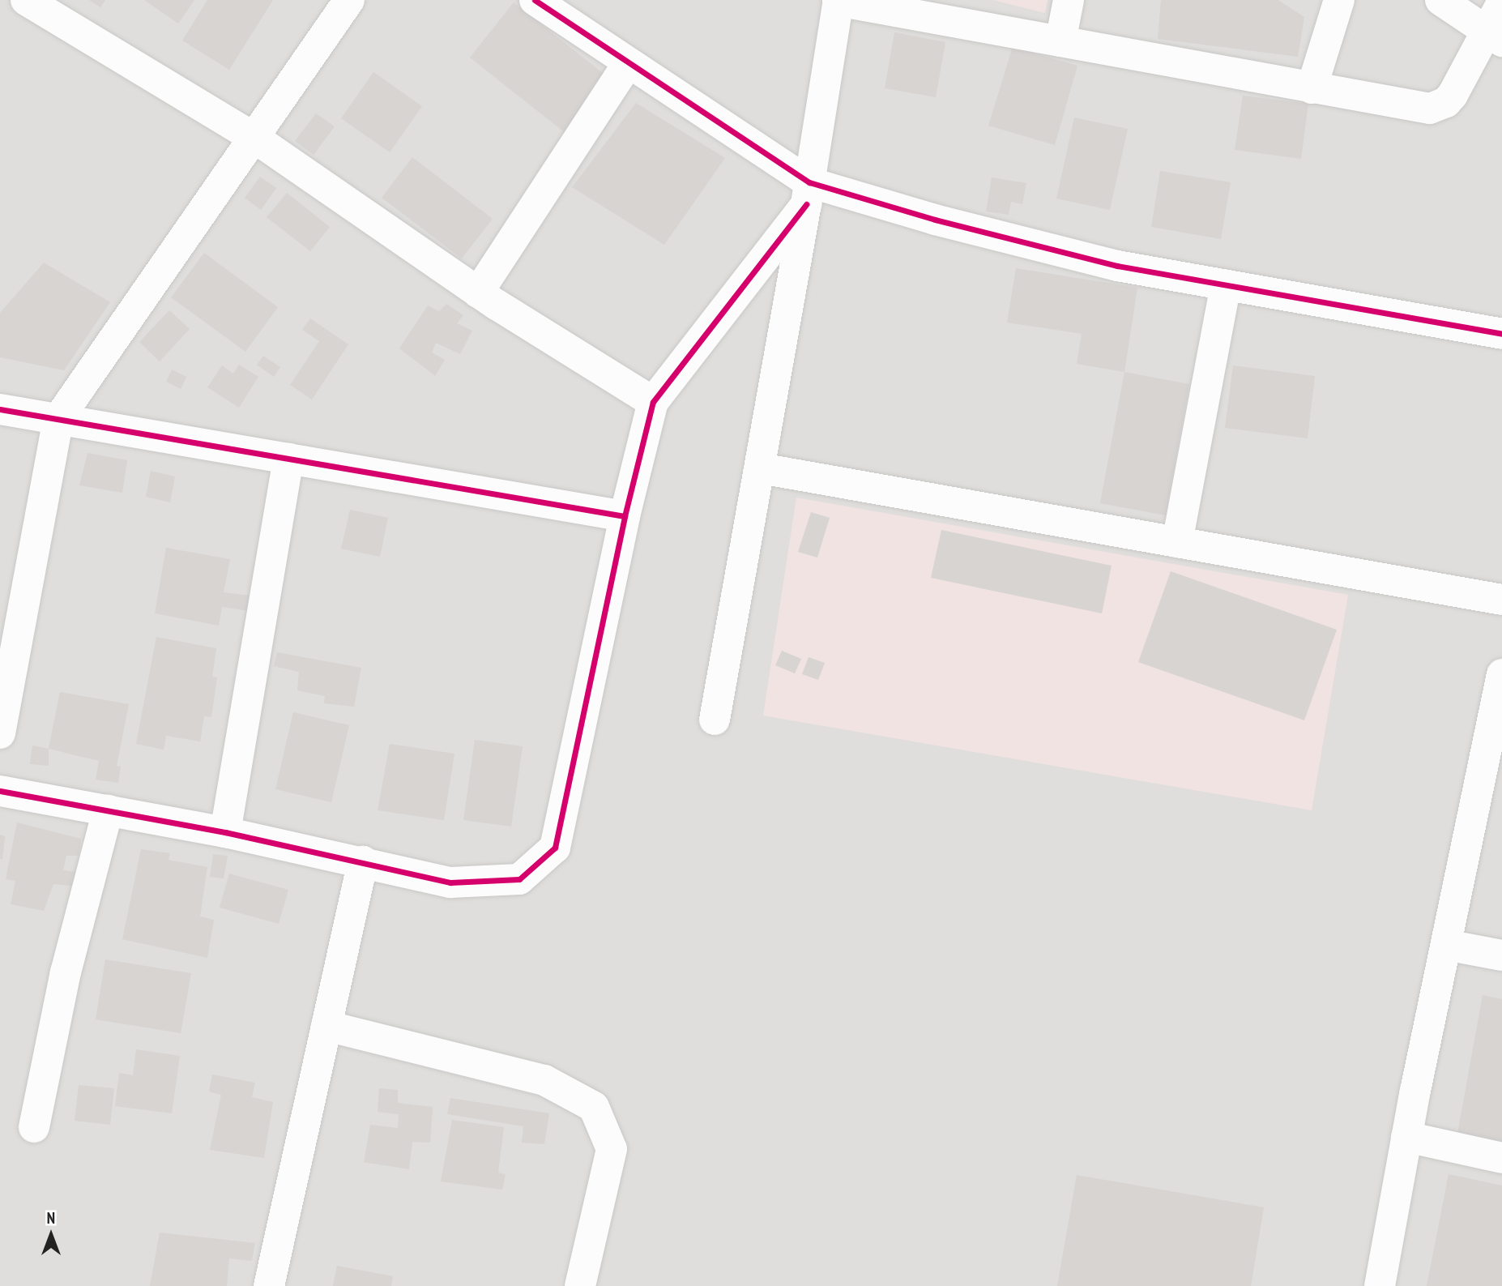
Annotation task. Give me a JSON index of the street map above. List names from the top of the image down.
{
  "north": "top"
}
